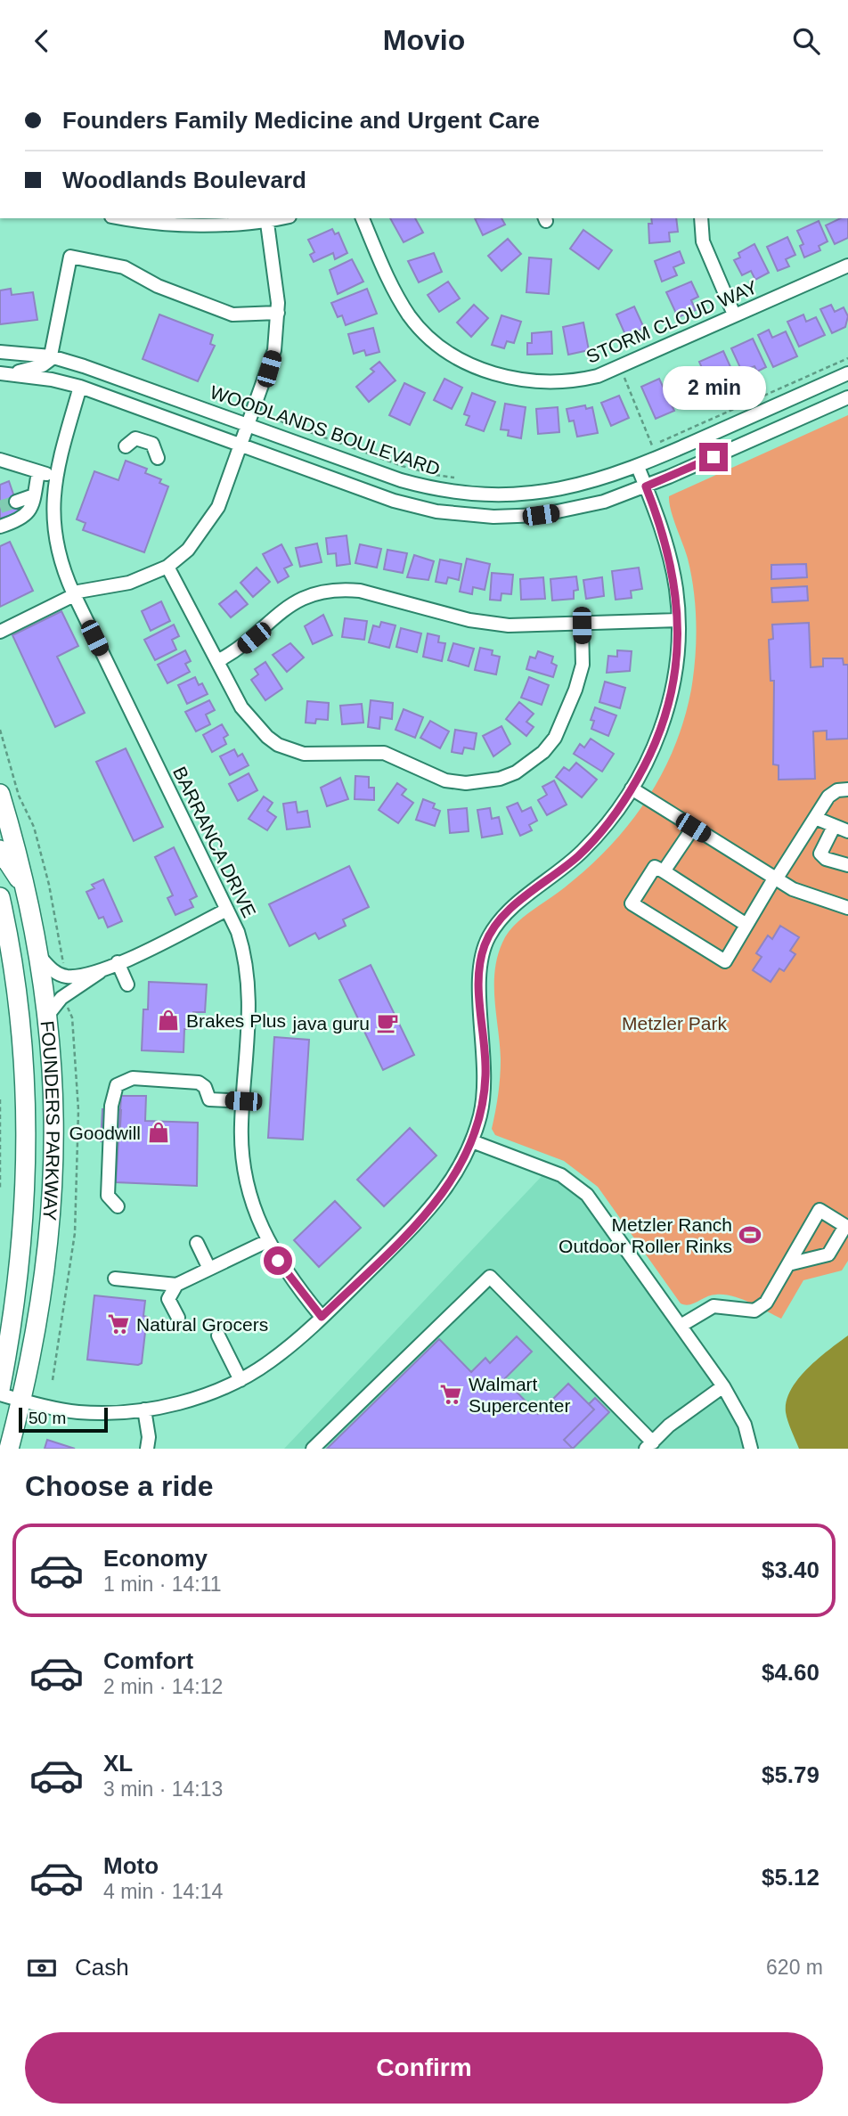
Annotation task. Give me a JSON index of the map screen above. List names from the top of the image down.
{
  "streets": {
    "highway": ["FOUNDERS PARKWAY"],
    "street": ["STORM CLOUD WAY", "WOODLANDS BOULEVARD", "BARRANCA DRIVE"]
  },
  "parks": ["Metzler Park"],
  "places": {
    "shop": ["Brakes Plus", "Goodwill"],
    "cafe": ["java guru"],
    "sports": ["Metzler Ranch Outdoor Roller Rinks"],
    "supermarket": ["Natural Grocers", "Walmart Supercenter"]
  },
  "scale_bar": "50 m",
  "page": {
    "header": "Movio",
    "banner": ["Founders Family Medicine and Urgent Care", "Woodlands Boulevard"],
    "bubble": "2 min",
    "scale": "50 m",
    "heading": "Choose a ride",
    "list": [
      {
        "name": "Economy",
        "note": "1 min · 14:11",
        "value": "$3.40"
      },
      {
        "name": "Comfort",
        "note": "2 min · 14:12",
        "value": "$4.60"
      },
      {
        "name": "XL",
        "note": "3 min · 14:13",
        "value": "$5.79"
      },
      {
        "name": "Moto",
        "note": "4 min · 14:14",
        "value": "$5.12"
      }
    ],
    "pay": ["Cash", "620 m"],
    "buttons": "Confirm"
  }
}
